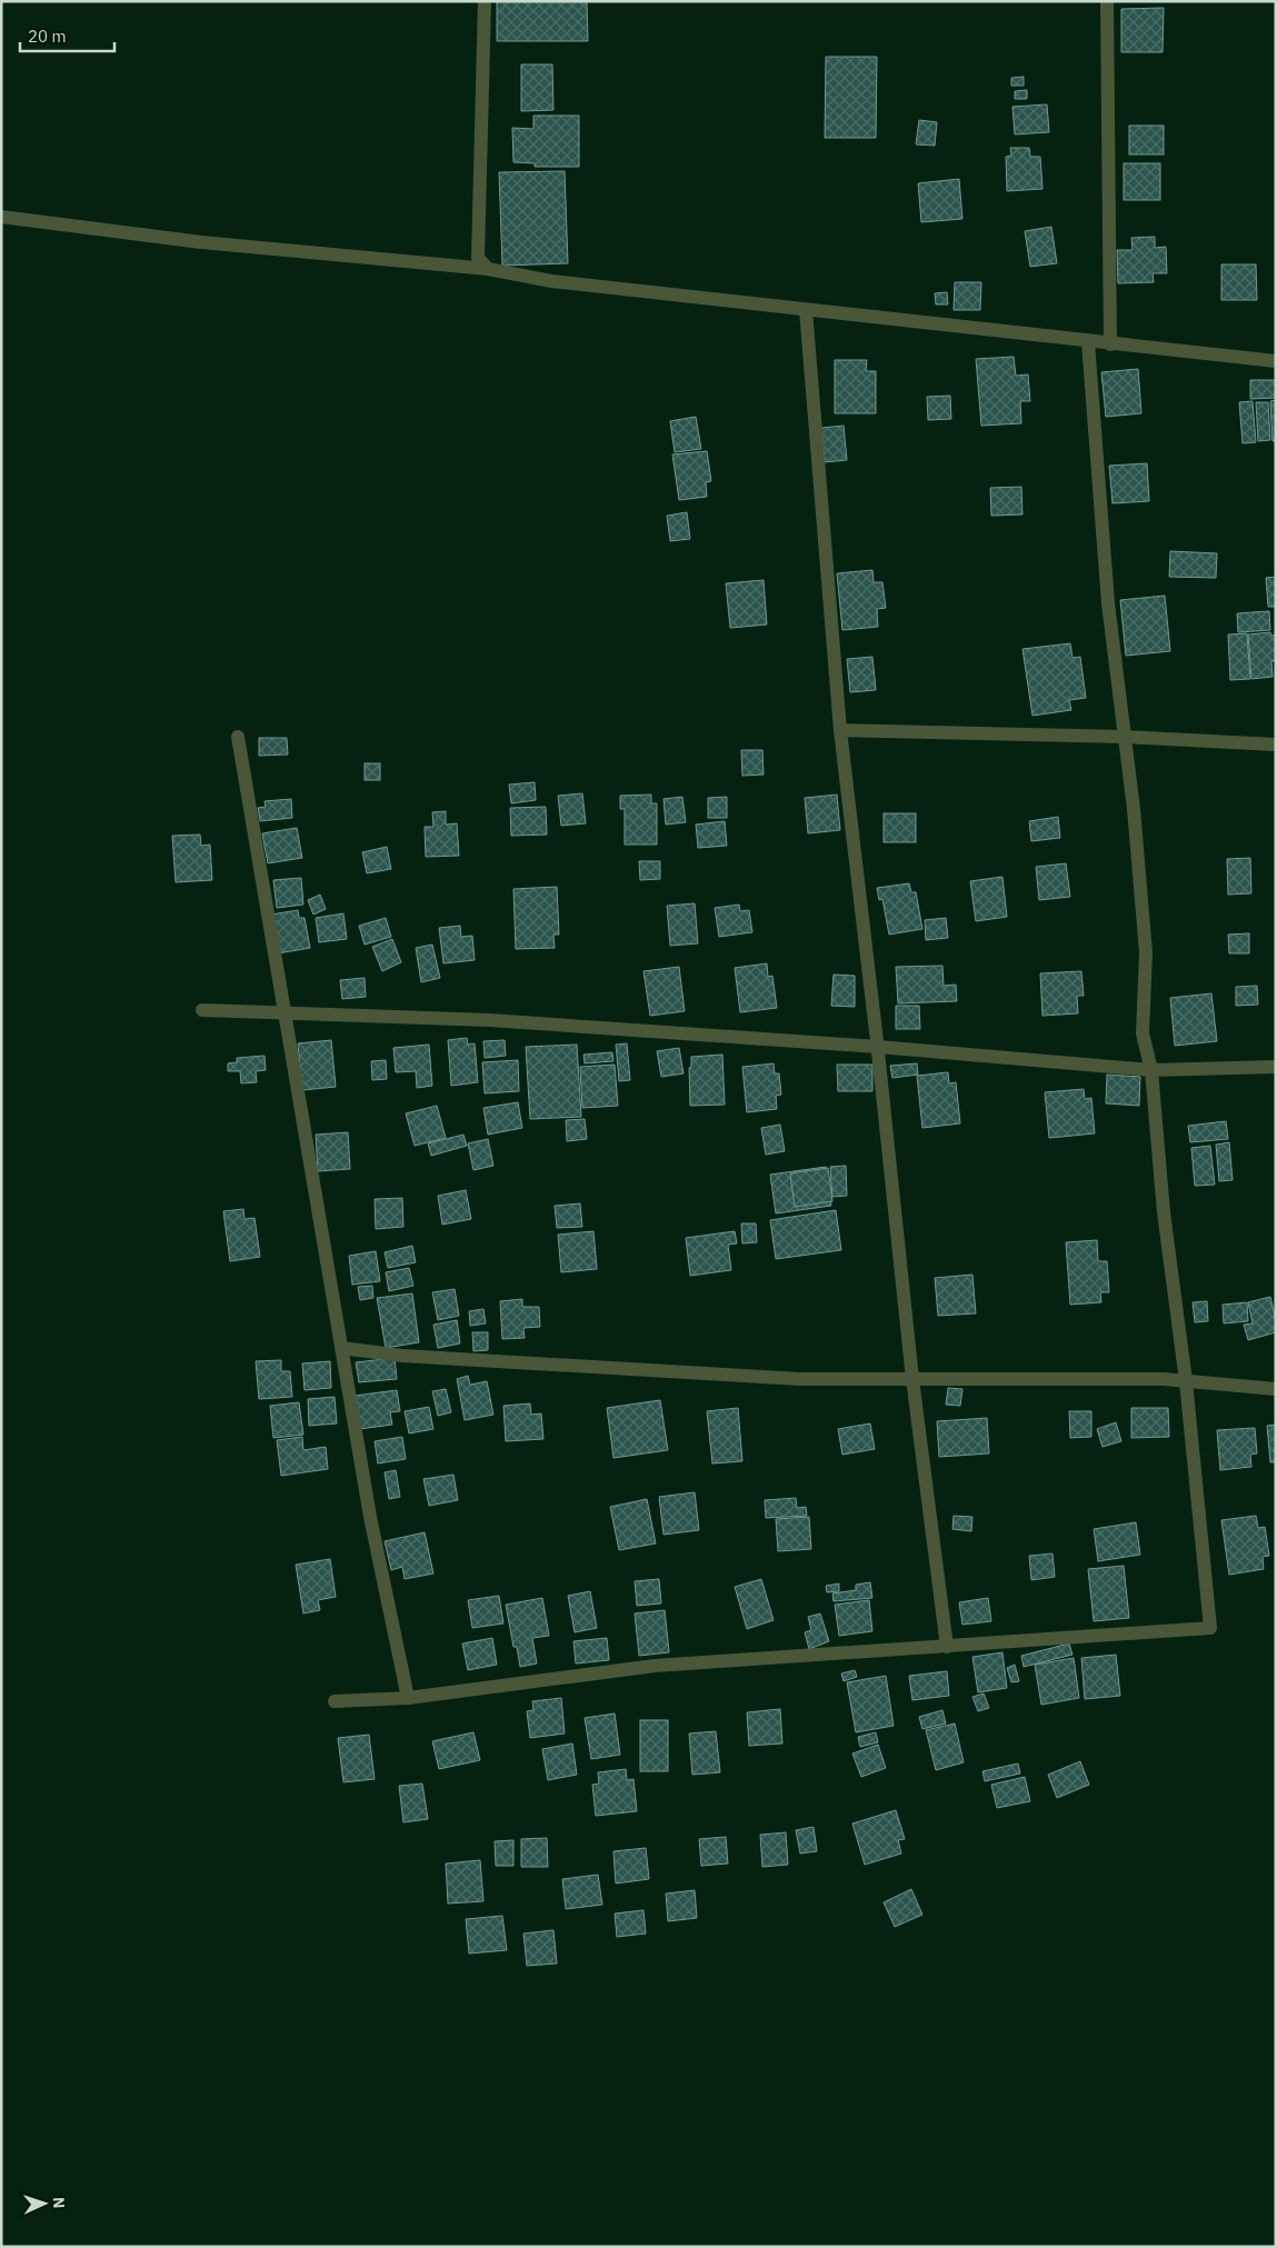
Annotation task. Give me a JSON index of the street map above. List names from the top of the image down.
{
  "scale_bar": "20 m",
  "north": "right"
}
